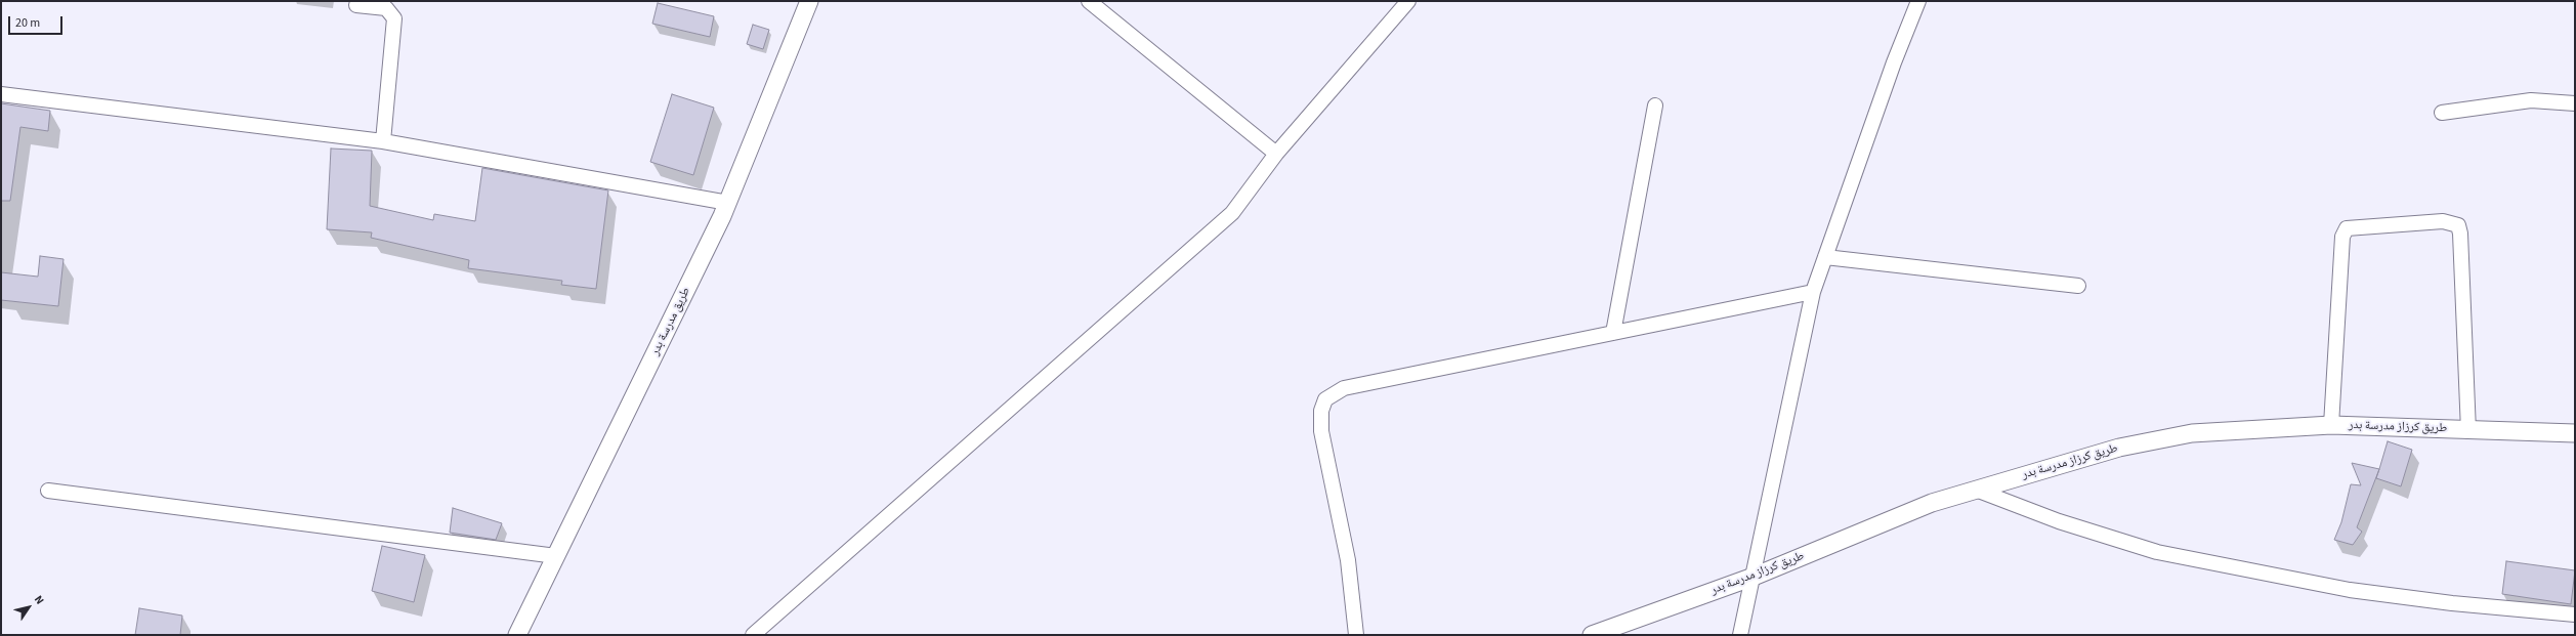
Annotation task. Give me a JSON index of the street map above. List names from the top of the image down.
{
  "streets": {
    "street": ["طريق مدرسة بدر", "طريق كرزاز مدرسة بدر"]
  },
  "scale_bar": "20 m",
  "north": "top right"
}
